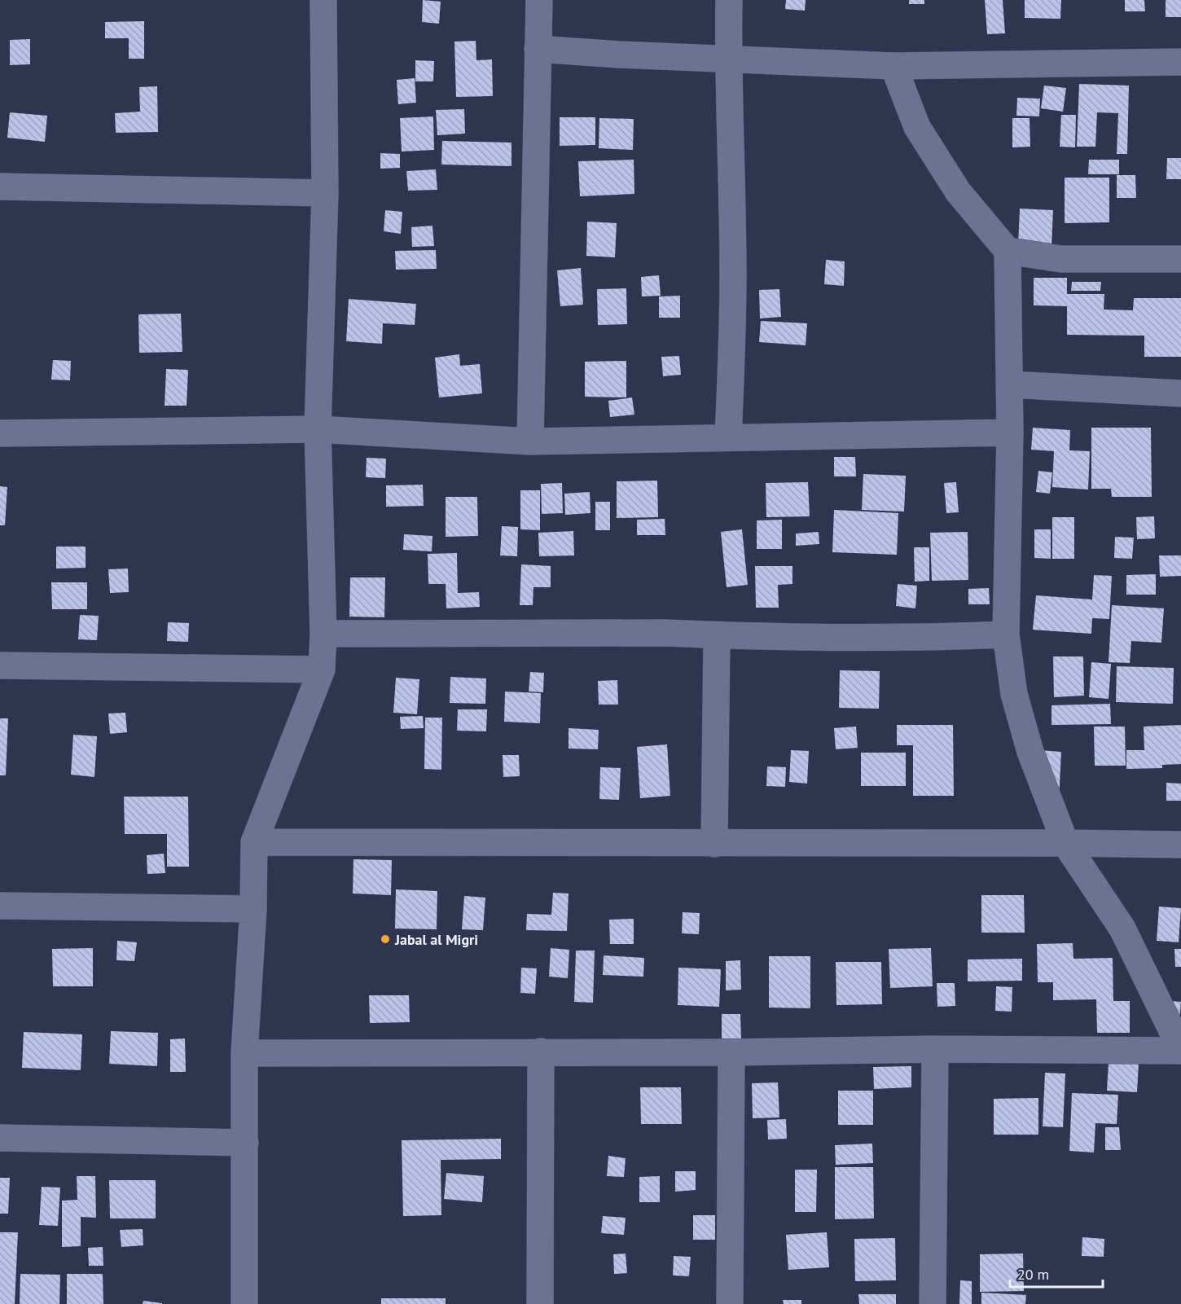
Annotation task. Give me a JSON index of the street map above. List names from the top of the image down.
{
  "places": ["Jabal al Migri"],
  "scale_bar": "20 m"
}
